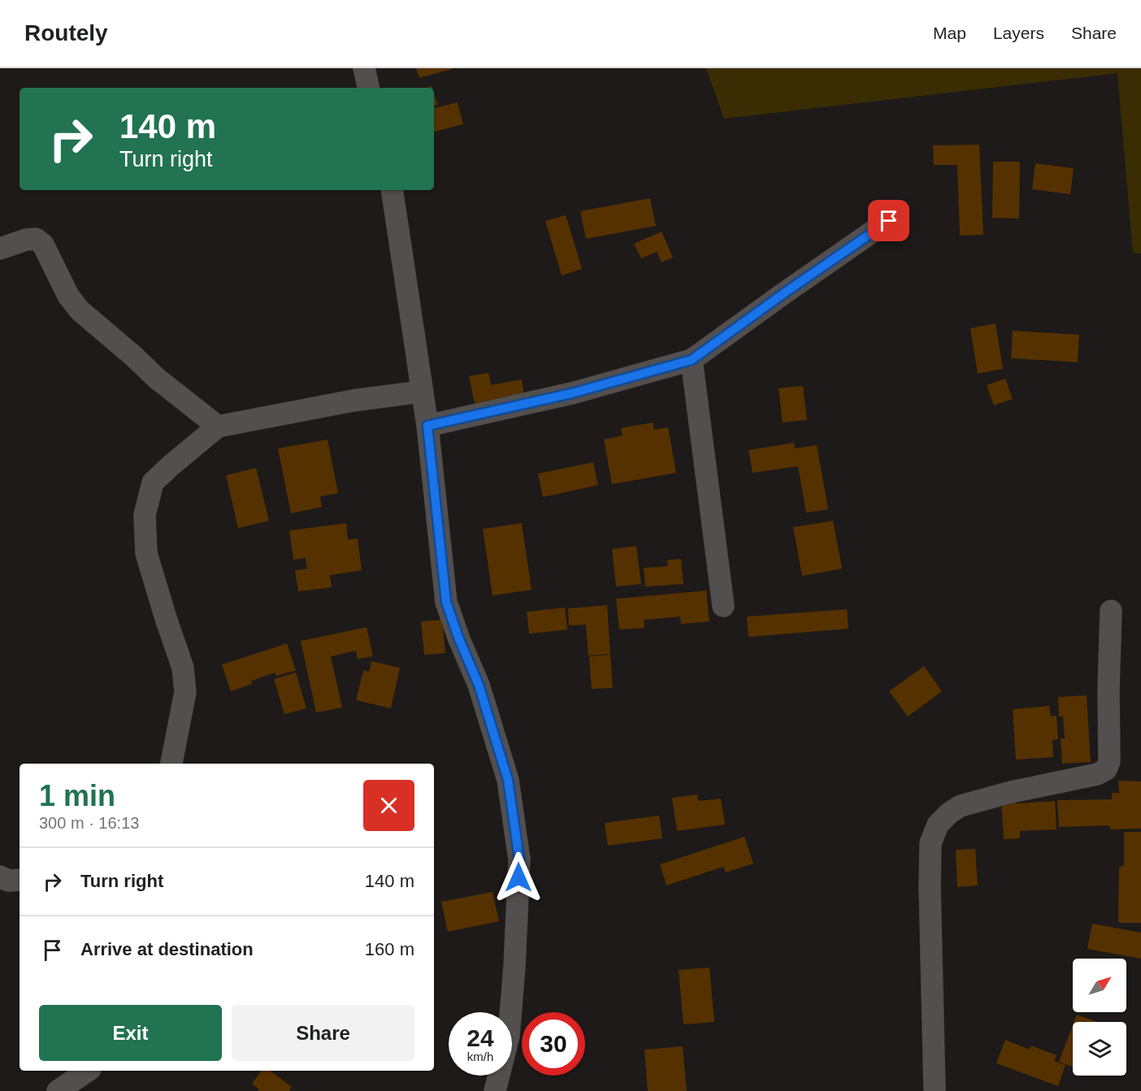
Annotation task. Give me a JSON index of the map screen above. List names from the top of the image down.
{
  "north": "top right",
  "page": {
    "header": "Routely",
    "nav": ["Map", "Layers", "Share"],
    "turn": ["140 m", "Turn right"],
    "heading": ["1 min", "300 m · 16:13"],
    "list": [
      {
        "name": "Turn right",
        "value": "140 m"
      },
      {
        "name": "Arrive at destination",
        "value": "160 m"
      }
    ],
    "buttons": ["Exit", "Share"],
    "speed": "24 km/h",
    "limit": "30"
  }
}
